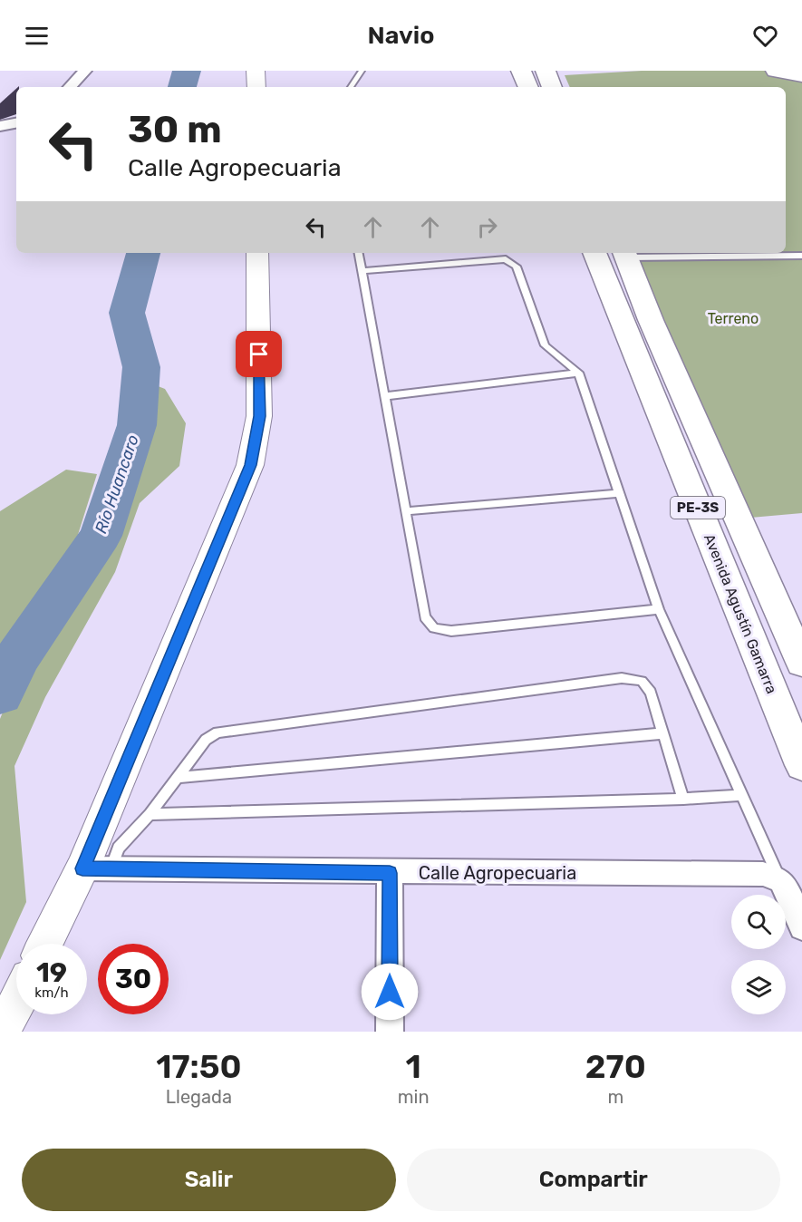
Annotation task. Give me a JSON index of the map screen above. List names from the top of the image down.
{
  "streets": {
    "highway": ["PE-3S", "Avenida Agustín Gamarra"],
    "street": ["Calle Agropecuaria"]
  },
  "water": ["Río Huancaro"],
  "parks": ["Terreno"],
  "page": {
    "header": "Navio",
    "turn": ["30 m", "Calle Agropecuaria"],
    "speed": "19 km/h",
    "limit": "30",
    "eta": [
      "17:50",
      "Llegada",
      "1",
      "min",
      "270",
      "m"
    ],
    "buttons": ["Salir", "Compartir"]
  }
}
